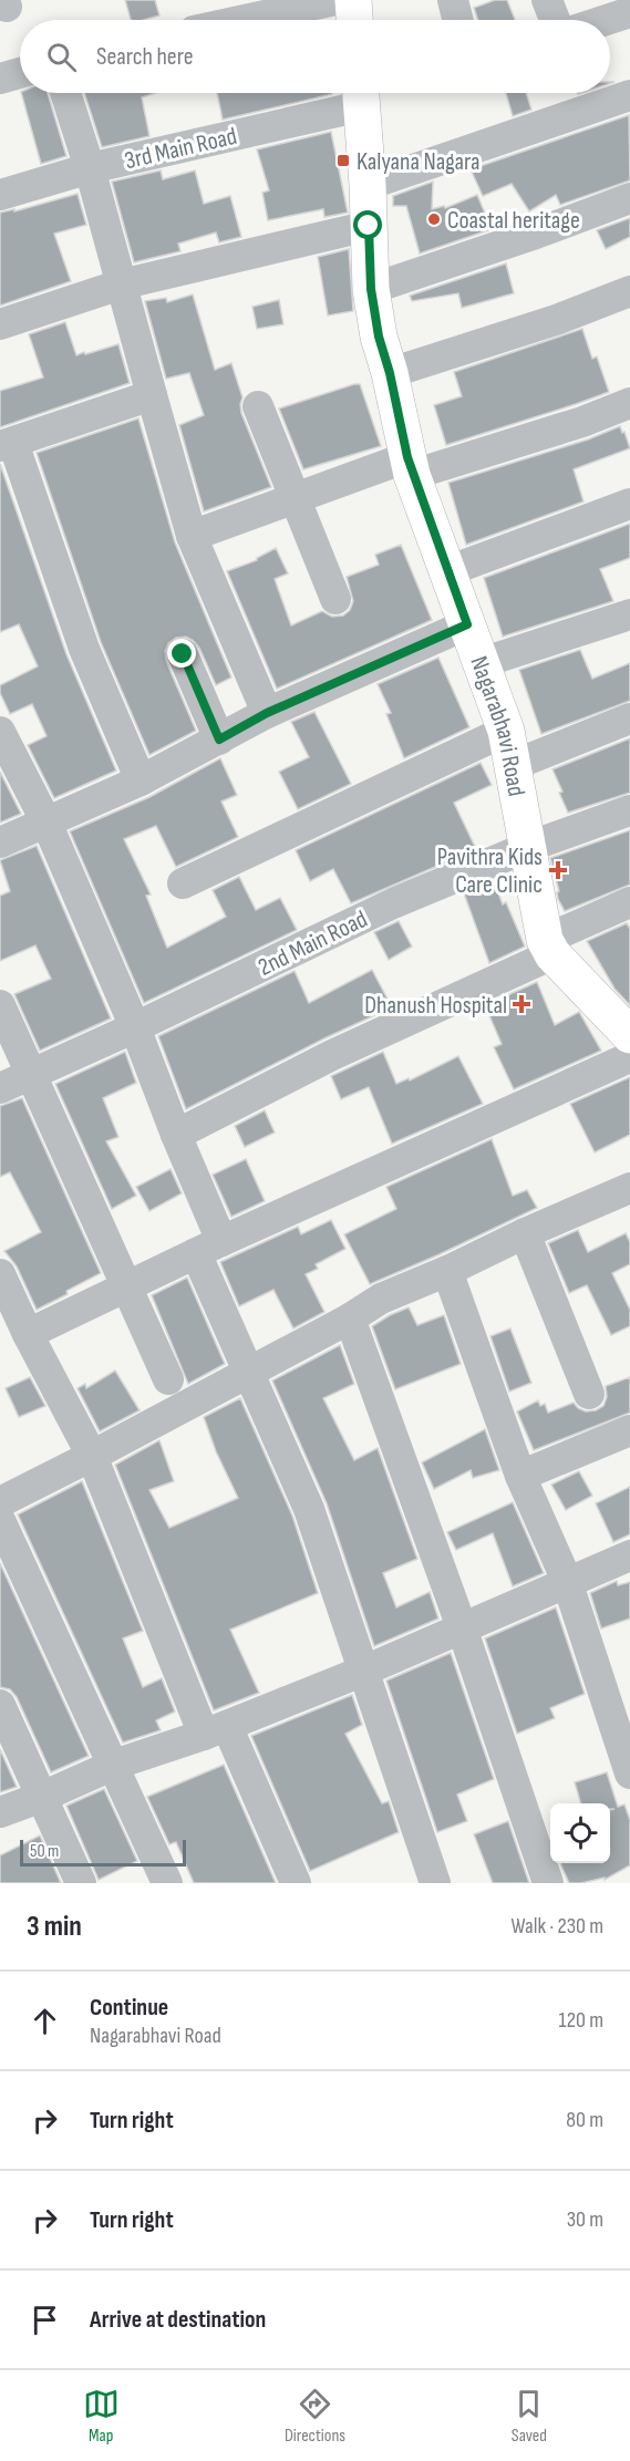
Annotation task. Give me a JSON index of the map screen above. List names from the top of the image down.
{
  "streets": {
    "main road": ["Nagarabhavi Road"],
    "street": ["3rd Main Road", "2nd Main Road"]
  },
  "crossings": [
    ["3rd Main Road", "Nagarabhavi Road"],
    ["Nagarabhavi Road", "2nd Main Road"]
  ],
  "places": {
    "transit": ["Kalyana Nagara"],
    "other": ["Coastal heritage"],
    "health": ["Pavithra Kids Care Clinic", "Dhanush Hospital"]
  },
  "scale_bar": "50 m",
  "page": {
    "search": "Search here",
    "scale": "50 m",
    "heading": ["3 min", "Walk · 230 m"],
    "list": [
      ["Continue", "Nagarabhavi Road", "120 m"],
      ["Turn right", "80 m"],
      ["Turn right", "30 m"],
      "Arrive at destination"
    ],
    "nav": ["Map", "Directions", "Saved"]
  }
}
